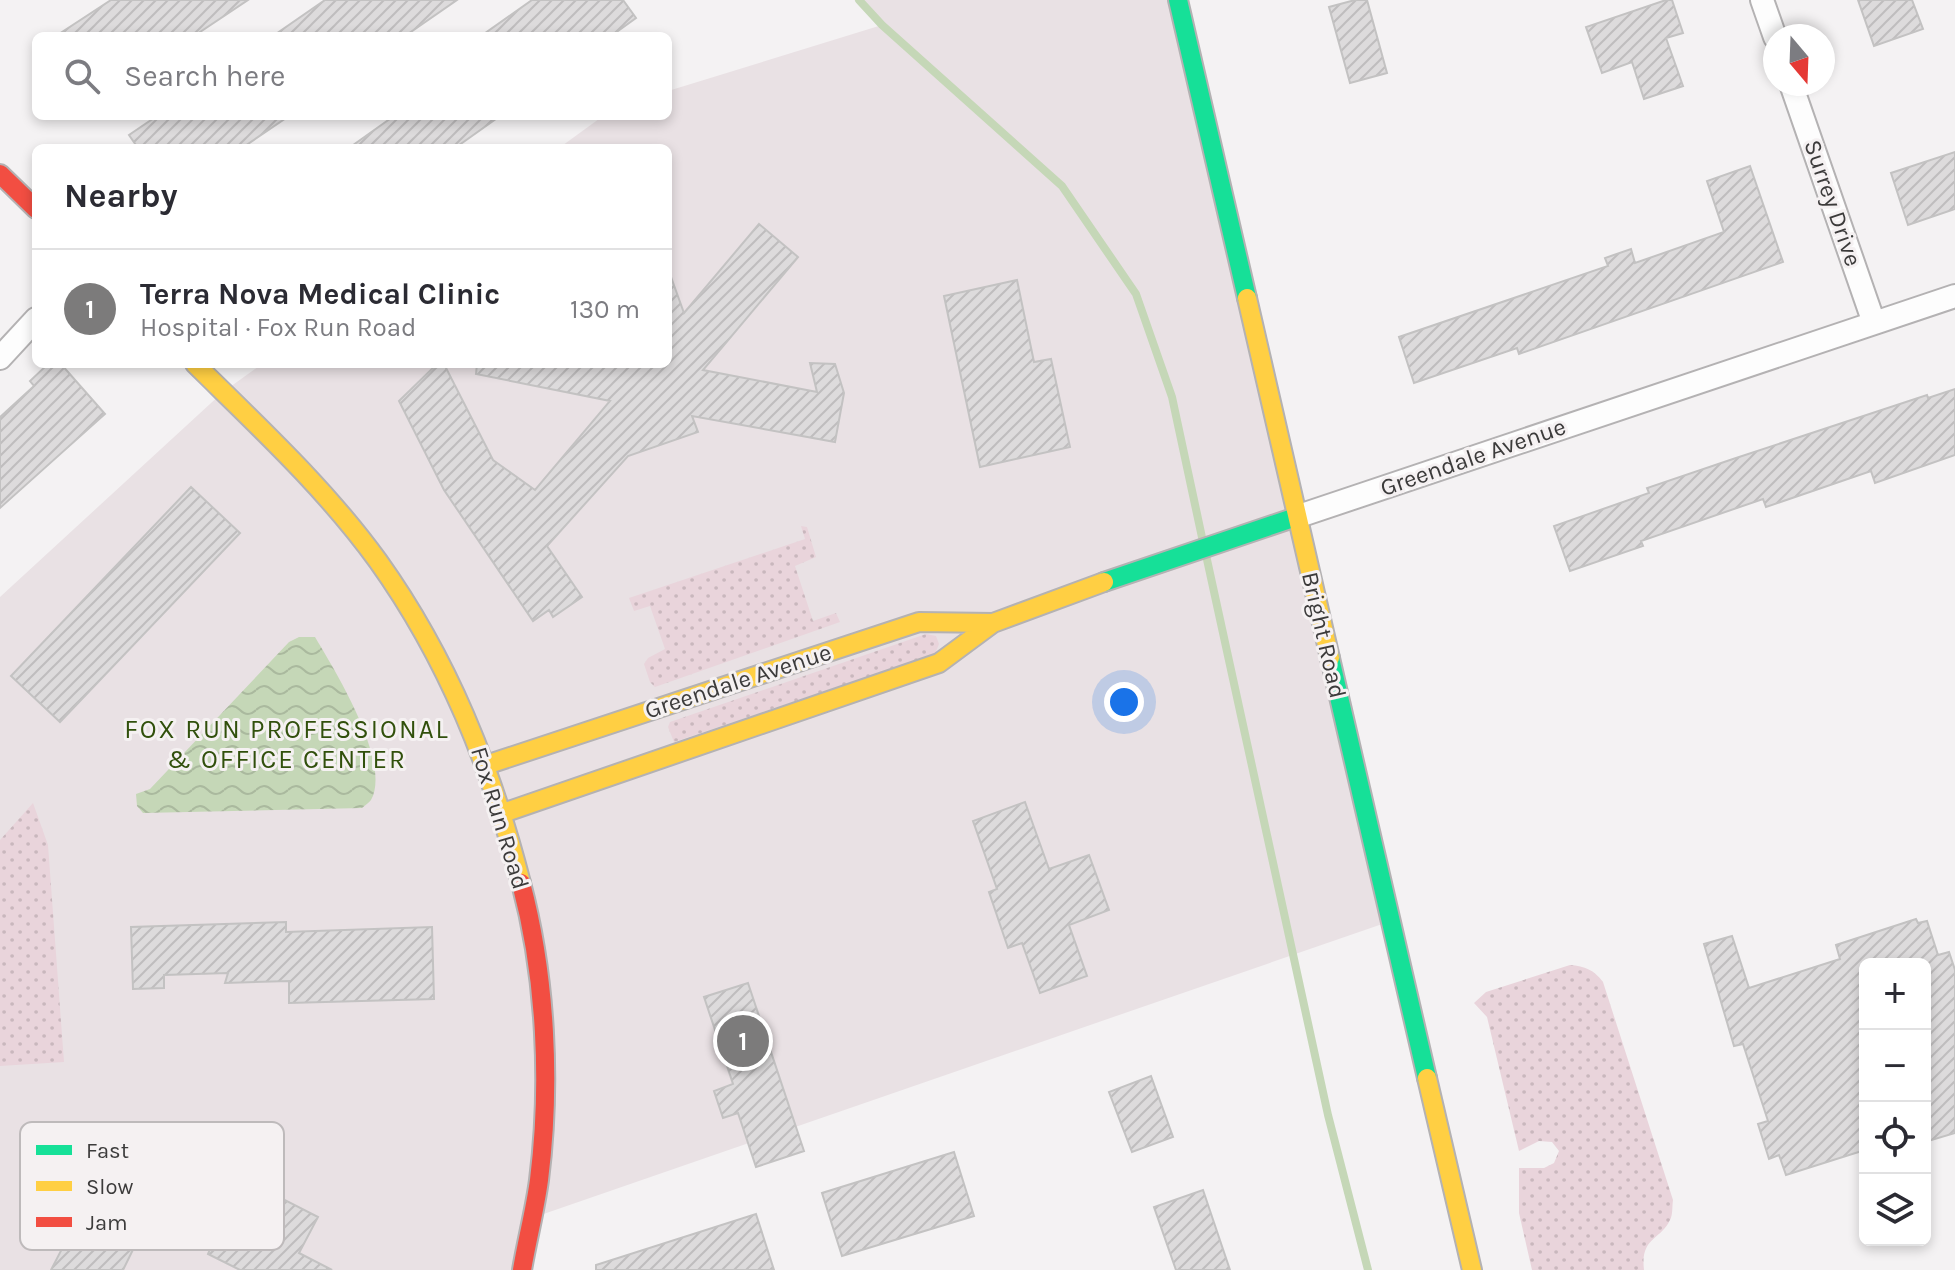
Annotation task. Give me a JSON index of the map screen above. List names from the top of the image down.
{
  "streets": {
    "street": [
      "Surrey Drive",
      "Greendale Avenue",
      "Bright Road",
      "Fox Run Road"
    ]
  },
  "crossings": [
    ["Surrey Drive", "Greendale Avenue"],
    ["Greendale Avenue", "Bright Road"],
    ["Greendale Avenue", "Fox Run Road"]
  ],
  "districts": ["FOX RUN PROFESSIONAL & OFFICE CENTER"],
  "legend": ["Fast", "Slow", "Jam"],
  "north": "bottom",
  "page": {
    "search": "Search here",
    "heading": "Nearby",
    "list": [
      {
        "mark": "1",
        "name": "Terra Nova Medical Clinic",
        "note": "Hospital · Fox Run Road",
        "value": "130 m"
      }
    ],
    "map_buttons": ["+", "−"],
    "pins": "1"
  }
}
